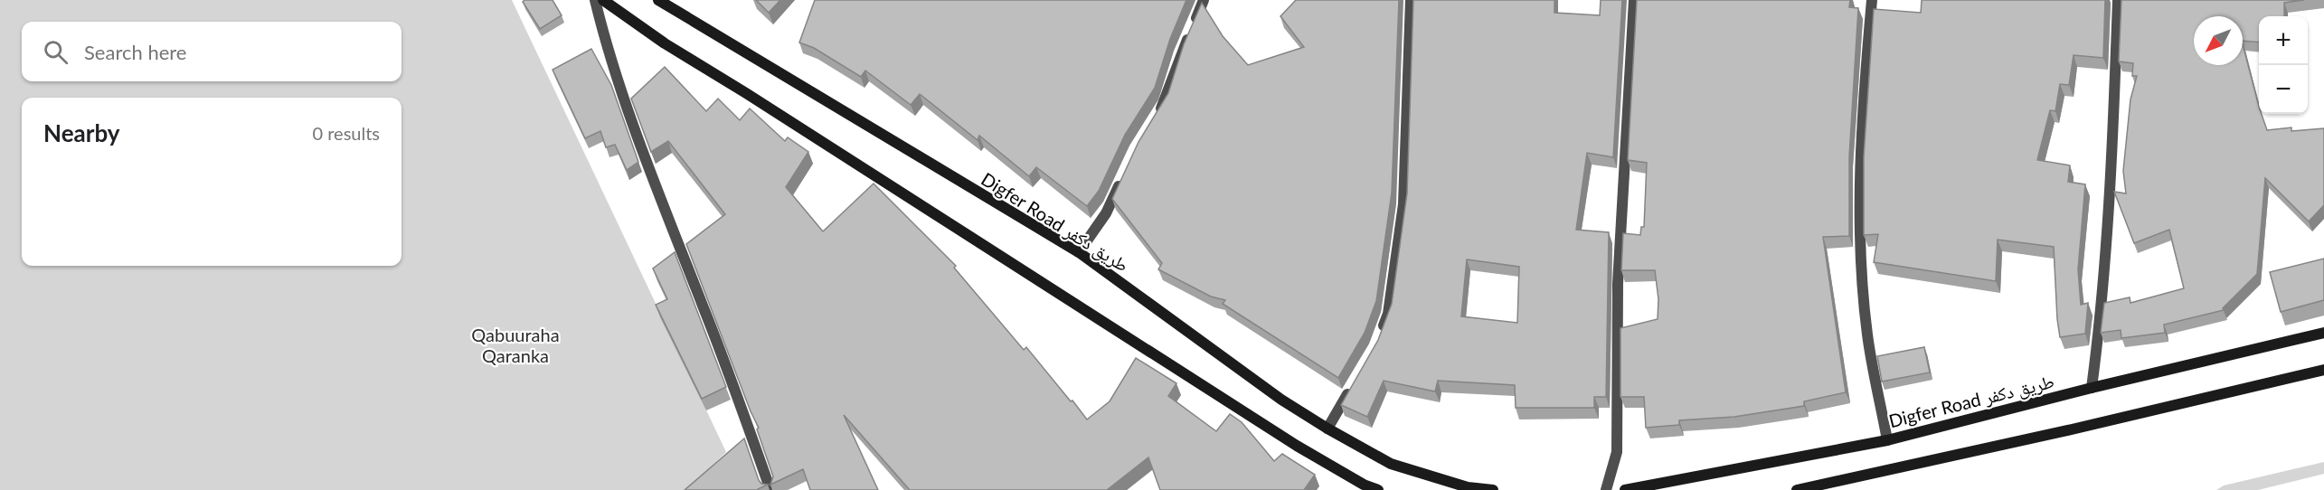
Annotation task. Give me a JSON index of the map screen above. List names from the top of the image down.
{
  "streets": {
    "street": ["Digfer Road طريق دكفر"]
  },
  "parks": ["Qabuuraha Qaranka"],
  "north": "bottom left",
  "page": {
    "map_buttons": ["+", "−"],
    "search": "Search here",
    "heading": ["Nearby", "0 results"]
  }
}
